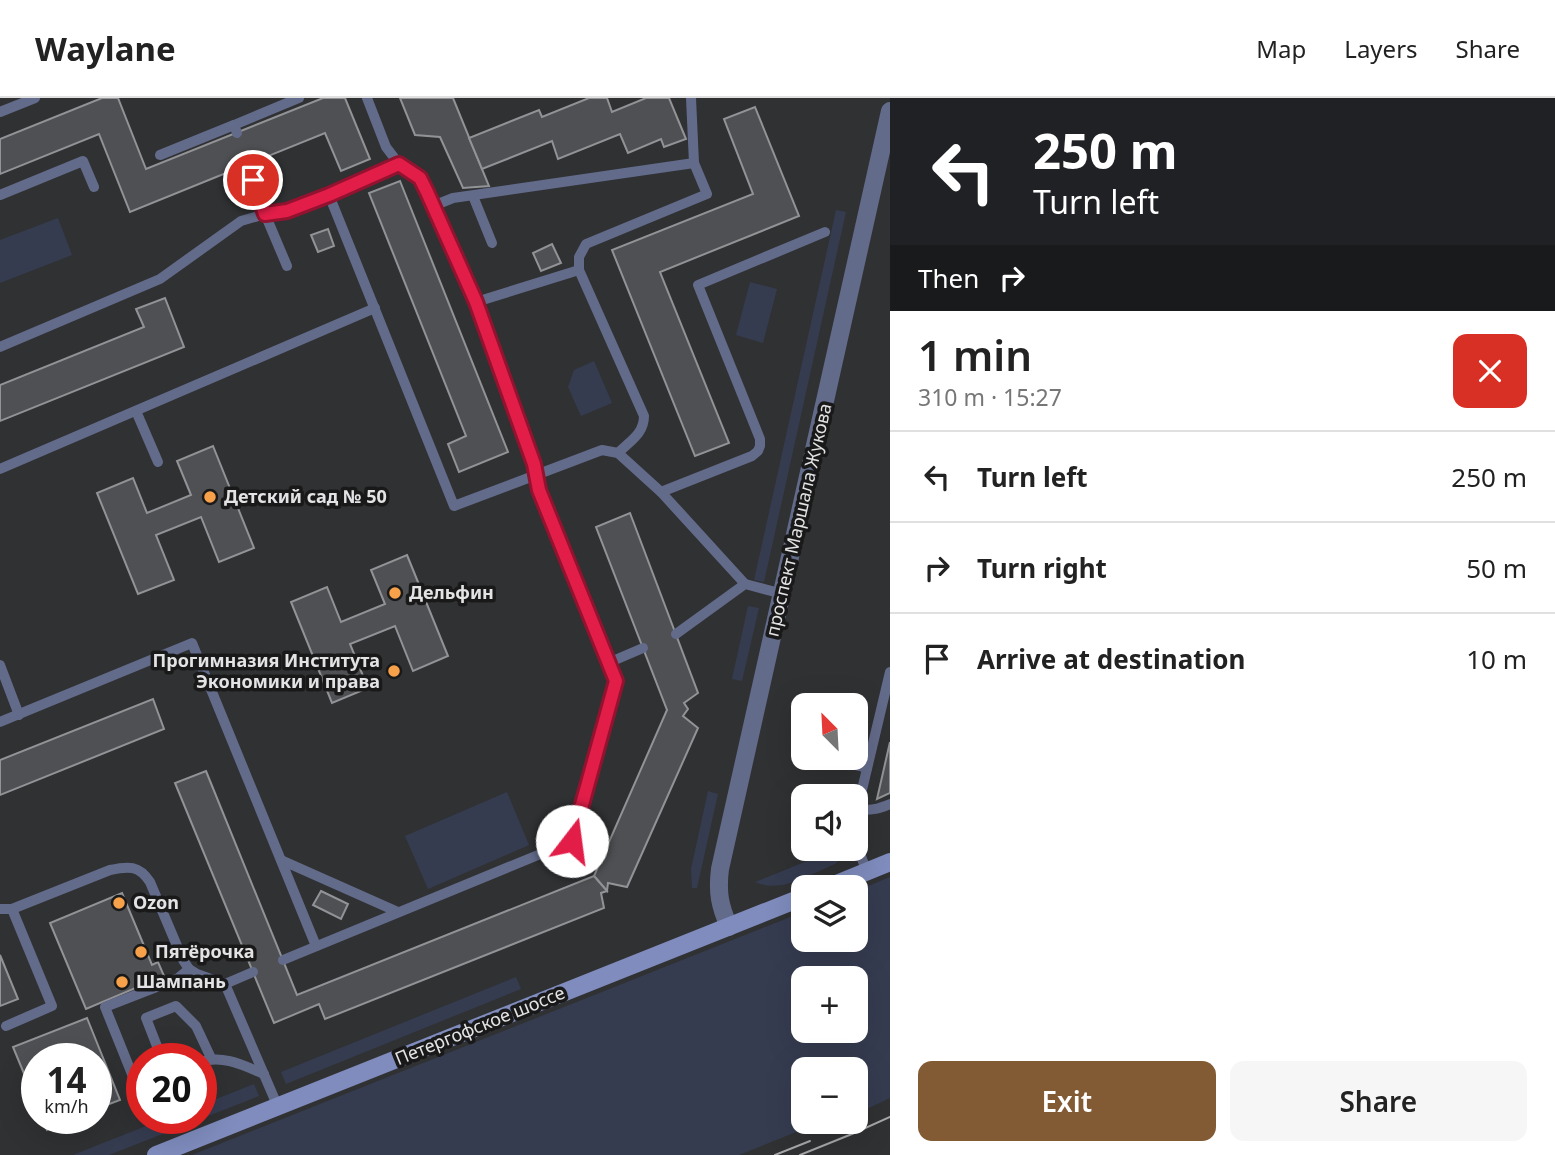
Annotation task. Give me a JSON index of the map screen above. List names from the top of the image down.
{
  "streets": {
    "street": ["проспект Маршала Жукова", "Петергофское шоссе"]
  },
  "crossings": [
    ["проспект Маршала Жукова", "Петергофское шоссе"]
  ],
  "places": [
    "Детский сад № 50",
    "Дельфин",
    "Прогимназия Института Экономики и права",
    "Ozon",
    "Пятёрочка",
    "Шампань"
  ],
  "north": "top left",
  "page": {
    "header": "Waylane",
    "nav": ["Map", "Layers", "Share"],
    "turn": ["250 m", "Turn left"],
    "then": "Then",
    "heading": ["1 min", "310 m · 15:27"],
    "list": [
      {
        "name": "Turn left",
        "value": "250 m"
      },
      {
        "name": "Turn right",
        "value": "50 m"
      },
      {
        "name": "Arrive at destination",
        "value": "10 m"
      }
    ],
    "map_buttons": ["+", "−"],
    "speed": "14 km/h",
    "limit": "20",
    "buttons": ["Exit", "Share"]
  }
}
